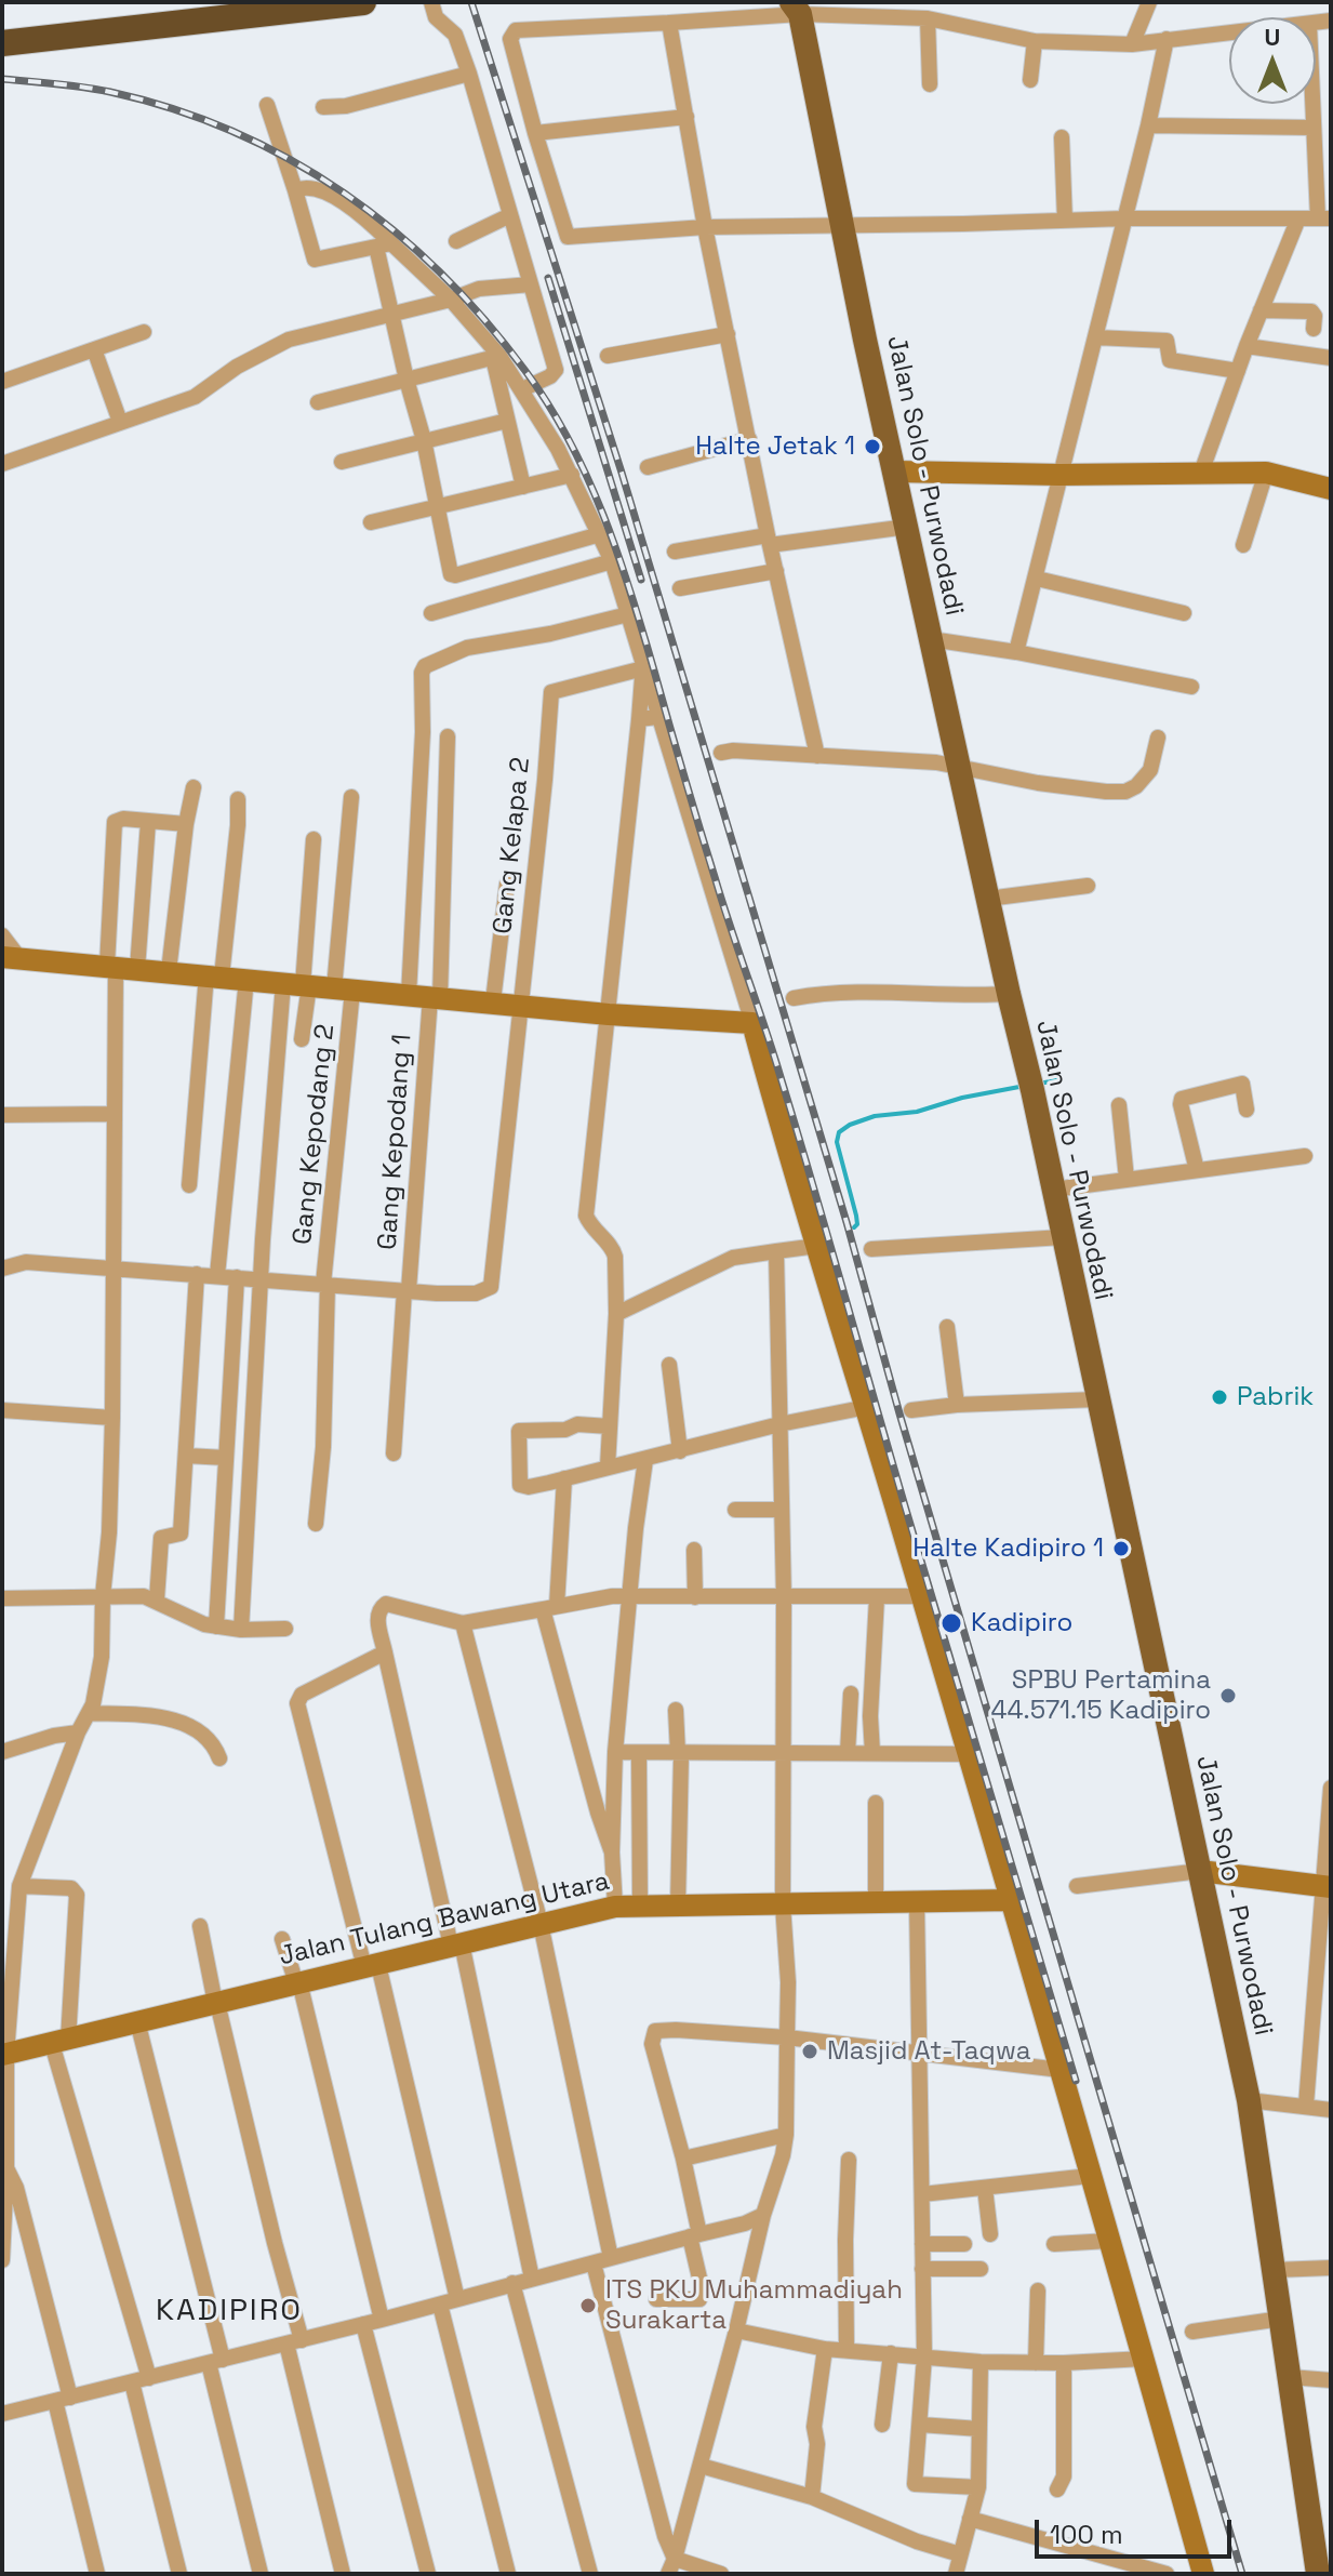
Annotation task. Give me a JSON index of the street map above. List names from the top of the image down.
{
  "streets": {
    "main road": ["Jalan Solo - Purwodadi"],
    "street": [
      "Gang Kelapa 2",
      "Gang Kepodang 2",
      "Gang Kepodang 1",
      "Jalan Tulang Bawang Utara"
    ]
  },
  "crossings": [
    ["Gang Kelapa 2", "Gang Kepodang 1"]
  ],
  "districts": ["KADIPIRO"],
  "places": [
    "Halte Jetak 1",
    "Pabrik",
    "Halte Kadipiro 1",
    "Kadipiro",
    "SPBU Pertamina 44.571.15 Kadipiro",
    "Masjid At-Taqwa",
    "ITS PKU Muhammadiyah Surakarta"
  ],
  "scale_bar": "100 m",
  "north": "top"
}
